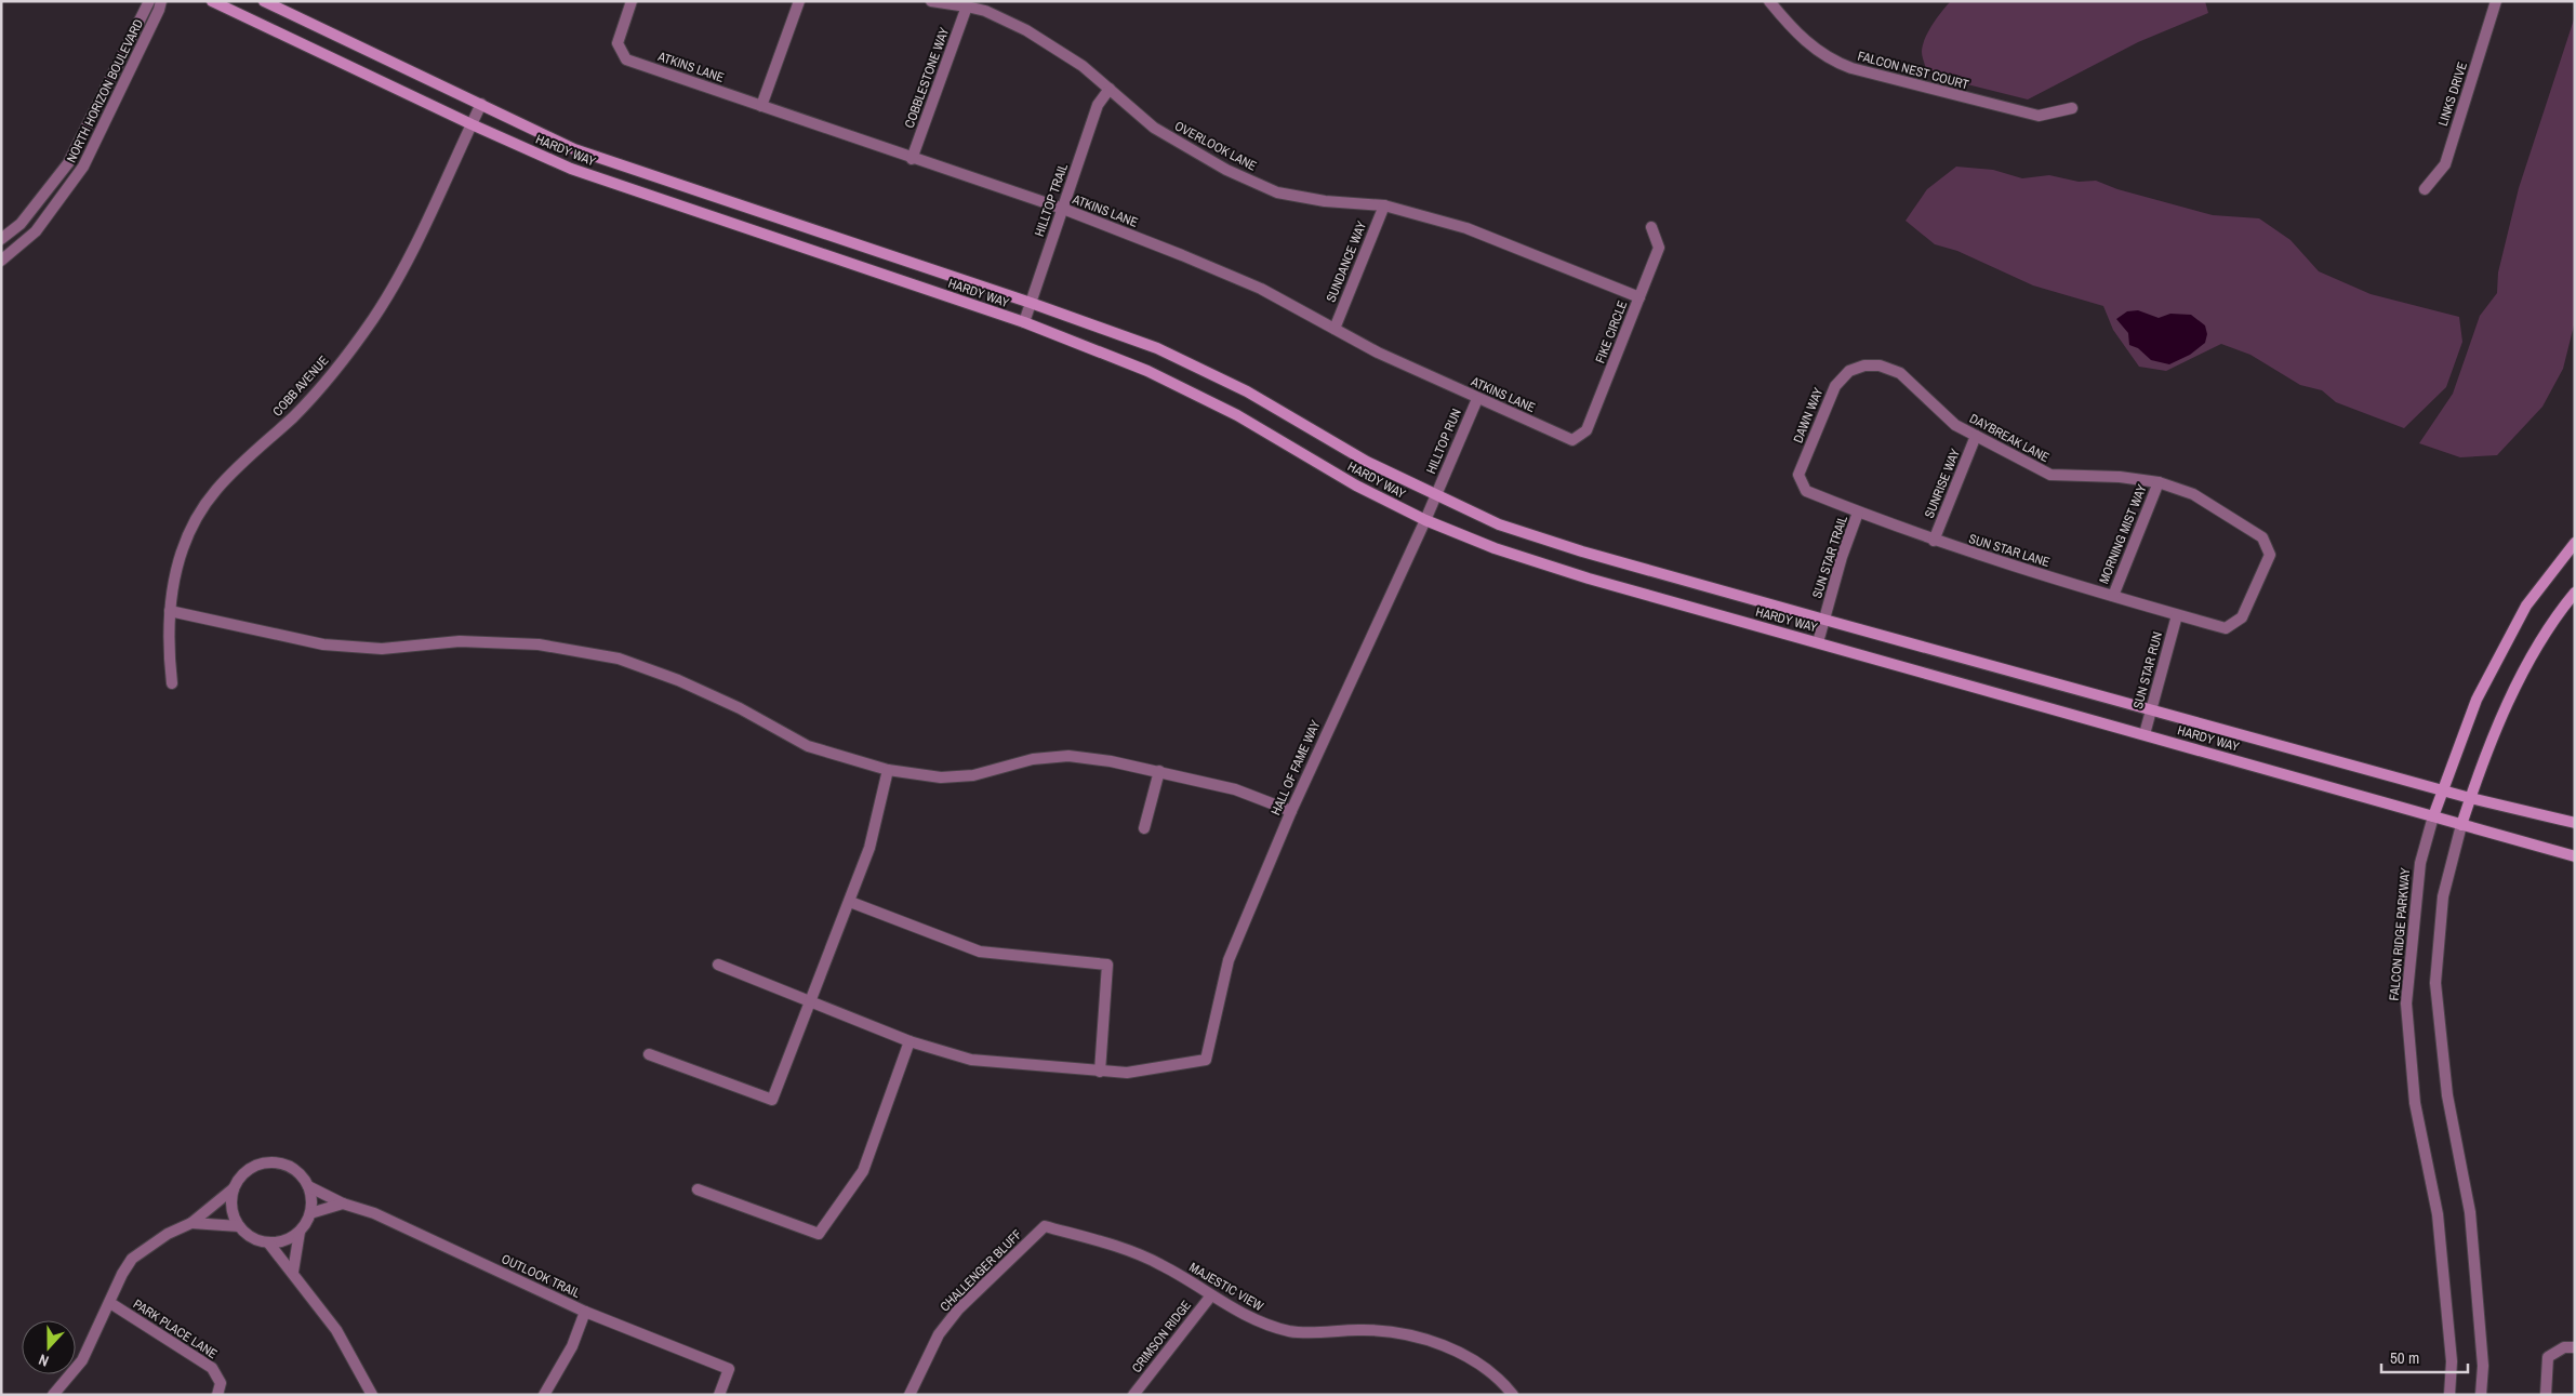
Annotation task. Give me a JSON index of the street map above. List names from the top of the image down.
{
  "streets": {
    "main road": ["HARDY WAY", "FALCON RIDGE PARKWAY"],
    "street": [
      "ATKINS LANE",
      "FALCON NEST COURT",
      "COBBLESTONE WAY",
      "NORTH HORIZON BOULEVARD",
      "LINKS DRIVE",
      "OVERLOOK LANE",
      "HILLTOP TRAIL",
      "SUNDANCE WAY",
      "FIKE CIRCLE",
      "COBB AVENUE",
      "DAWN WAY",
      "DAYBREAK LANE",
      "HILLTOP RUN",
      "SUNRISE WAY",
      "MORNING MIST WAY",
      "SUN STAR LANE",
      "SUN STAR TRAIL",
      "SUN STAR RUN",
      "HALL OF FAME WAY",
      "CHALLENGER BLUFF",
      "OUTLOOK TRAIL",
      "MAJESTIC VIEW",
      "PARK PLACE LANE",
      "CRIMSON RIDGE"
    ]
  },
  "crossings": [
    ["ATKINS LANE", "COBBLESTONE WAY"],
    ["ATKINS LANE", "HILLTOP TRAIL"],
    ["ATKINS LANE", "SUNDANCE WAY"],
    ["ATKINS LANE", "FIKE CIRCLE"],
    ["ATKINS LANE", "HILLTOP RUN"],
    ["COBBLESTONE WAY", "OVERLOOK LANE"],
    ["OVERLOOK LANE", "HILLTOP TRAIL"],
    ["OVERLOOK LANE", "SUNDANCE WAY"],
    ["OVERLOOK LANE", "FIKE CIRCLE"],
    ["HARDY WAY", "HILLTOP TRAIL"],
    ["HARDY WAY", "COBB AVENUE"],
    ["HARDY WAY", "HILLTOP RUN"],
    ["HARDY WAY", "SUN STAR TRAIL"],
    ["HARDY WAY", "SUN STAR RUN"],
    ["HARDY WAY", "HALL OF FAME WAY"],
    ["HARDY WAY", "FALCON RIDGE PARKWAY"],
    ["DAWN WAY", "DAYBREAK LANE"],
    ["DAWN WAY", "SUN STAR LANE"],
    ["DAYBREAK LANE", "SUNRISE WAY"],
    ["DAYBREAK LANE", "MORNING MIST WAY"],
    ["DAYBREAK LANE", "SUN STAR LANE"],
    ["HILLTOP RUN", "HALL OF FAME WAY"],
    ["SUNRISE WAY", "SUN STAR LANE"],
    ["MORNING MIST WAY", "SUN STAR LANE"],
    ["SUN STAR LANE", "SUN STAR TRAIL"],
    ["SUN STAR LANE", "SUN STAR RUN"],
    ["CHALLENGER BLUFF", "MAJESTIC VIEW"],
    ["MAJESTIC VIEW", "CRIMSON RIDGE"]
  ],
  "scale_bar": "50 m",
  "north": "bottom"
}
